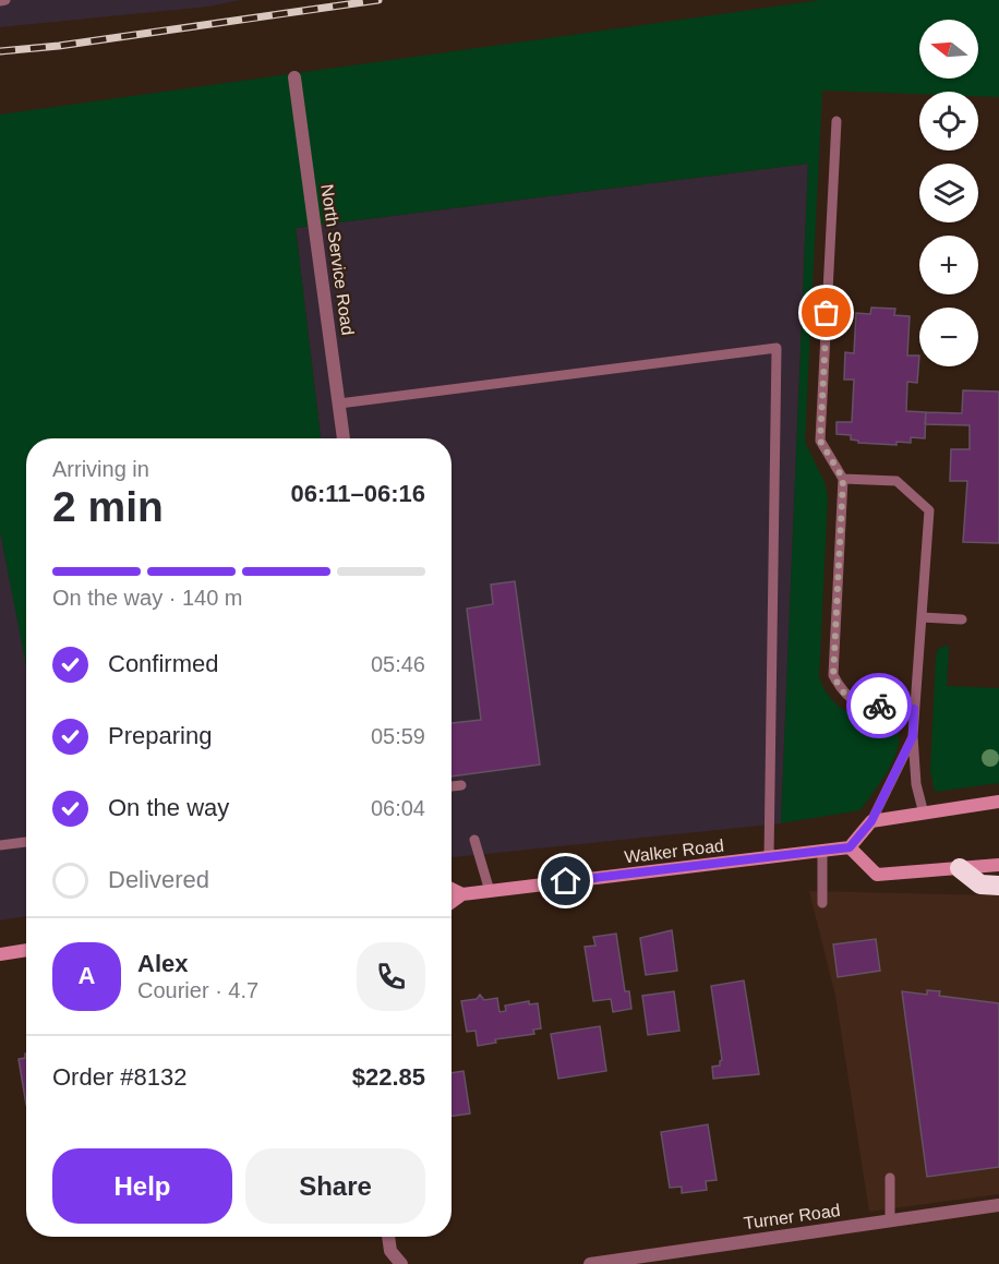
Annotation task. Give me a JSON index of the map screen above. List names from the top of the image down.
{
  "streets": {
    "main road": ["Walker Road"],
    "street": ["North Service Road", "Turner Road"]
  },
  "north": "left",
  "page": {
    "map_buttons": ["+", "−"],
    "heading": ["2 min", "Arriving in", "06:11–06:16"],
    "panel": [
      "Alex",
      "Courier · 4.7",
      "Order #8132",
      "$22.85"
    ],
    "bar": "On the way · 140 m",
    "list": [
      ["Confirmed", "05:46"],
      ["Preparing", "05:59"],
      ["On the way", "06:04"],
      "Delivered"
    ],
    "round": "A",
    "buttons": ["Help", "Share"]
  }
}
